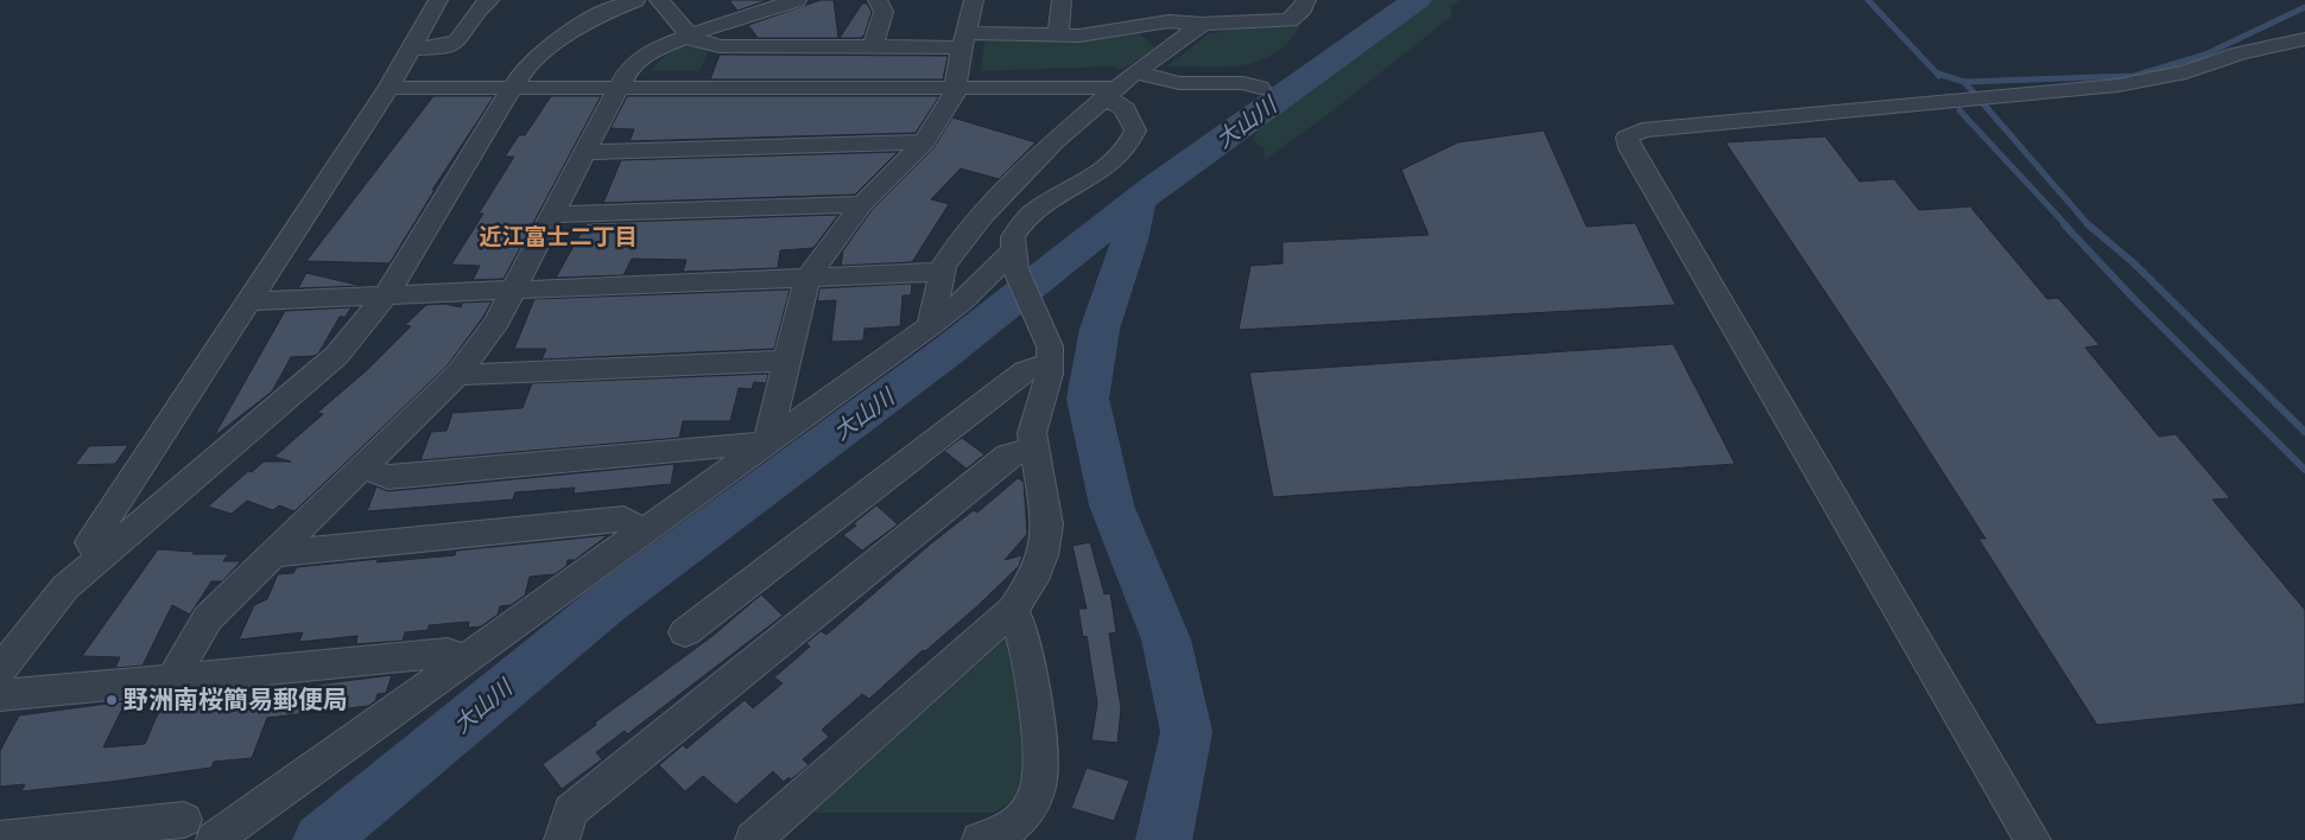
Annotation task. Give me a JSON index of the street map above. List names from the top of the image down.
{
  "districts": ["近江富士二丁目"],
  "water": ["大山川"],
  "places": ["野洲南桜簡易郵便局"]
}
